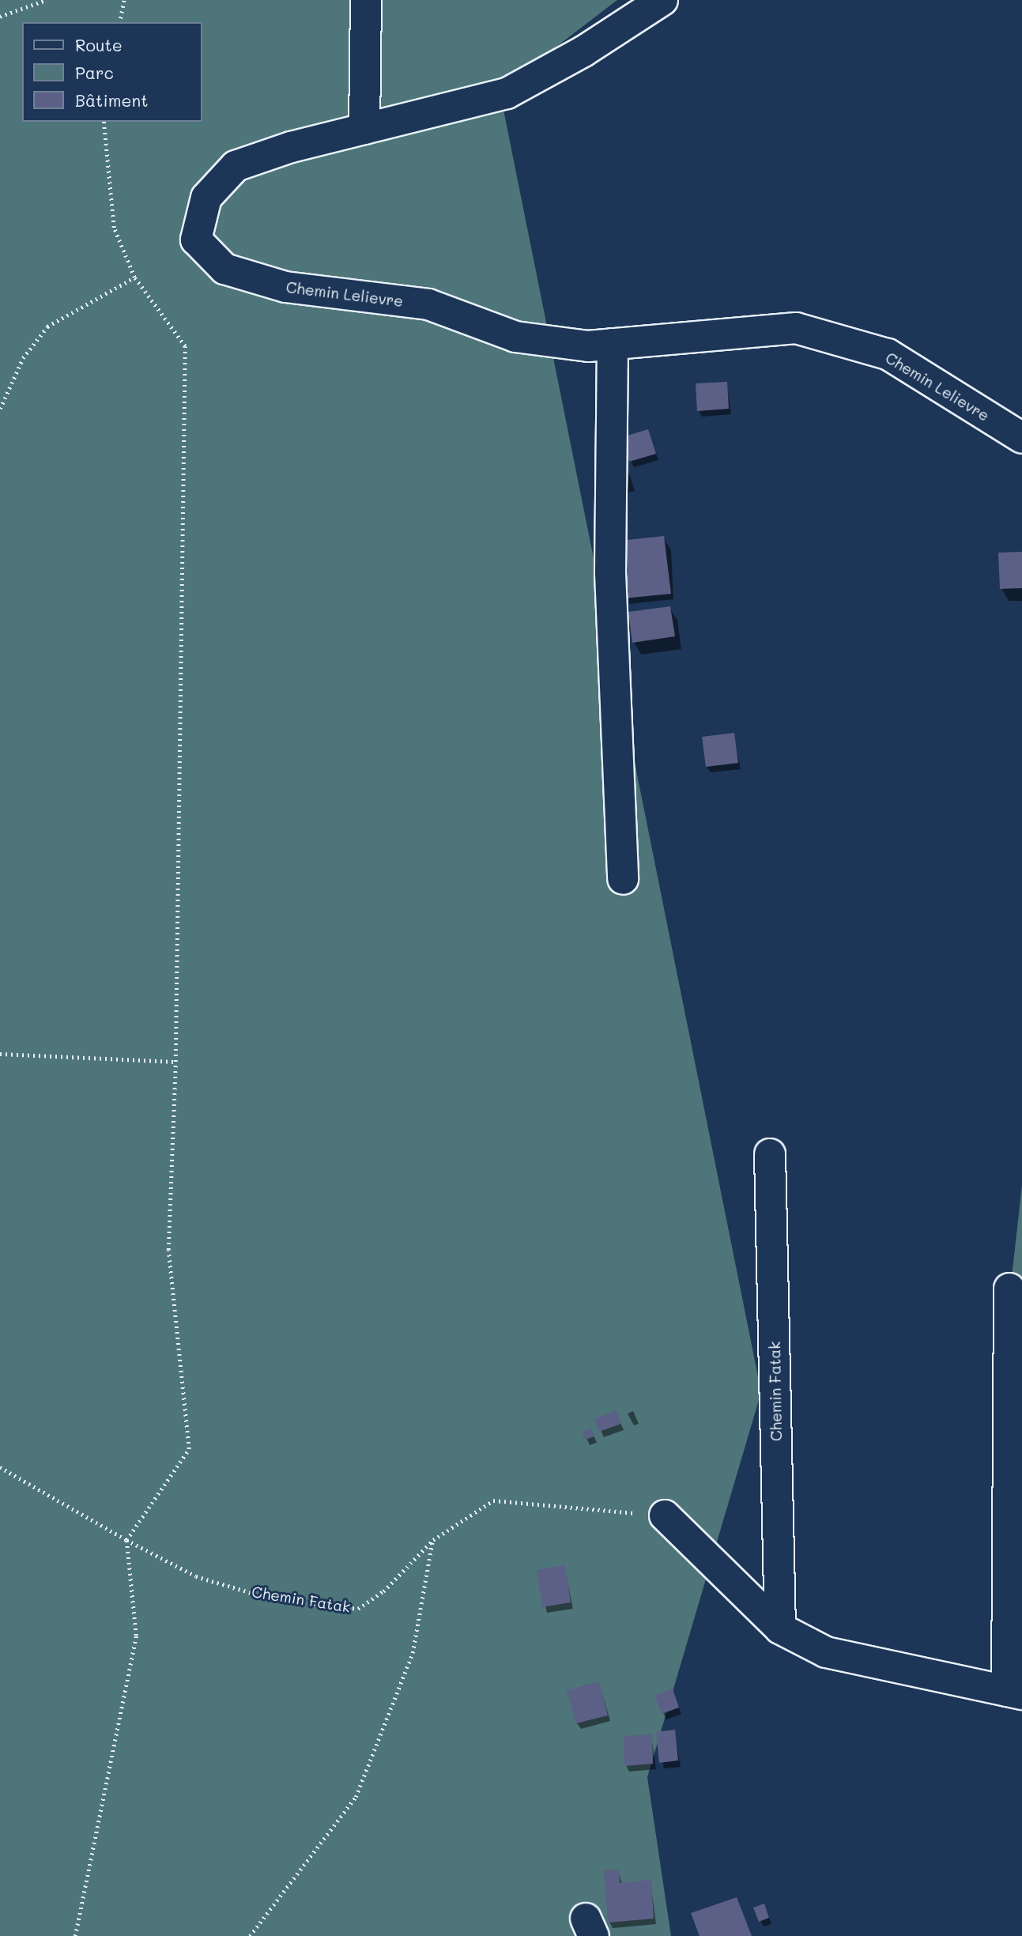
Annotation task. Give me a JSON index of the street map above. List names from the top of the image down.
{
  "streets": {
    "street": ["Chemin Lelievre", "Chemin Fatak"]
  },
  "legend": ["Route", "Parc", "Bâtiment"]
}
